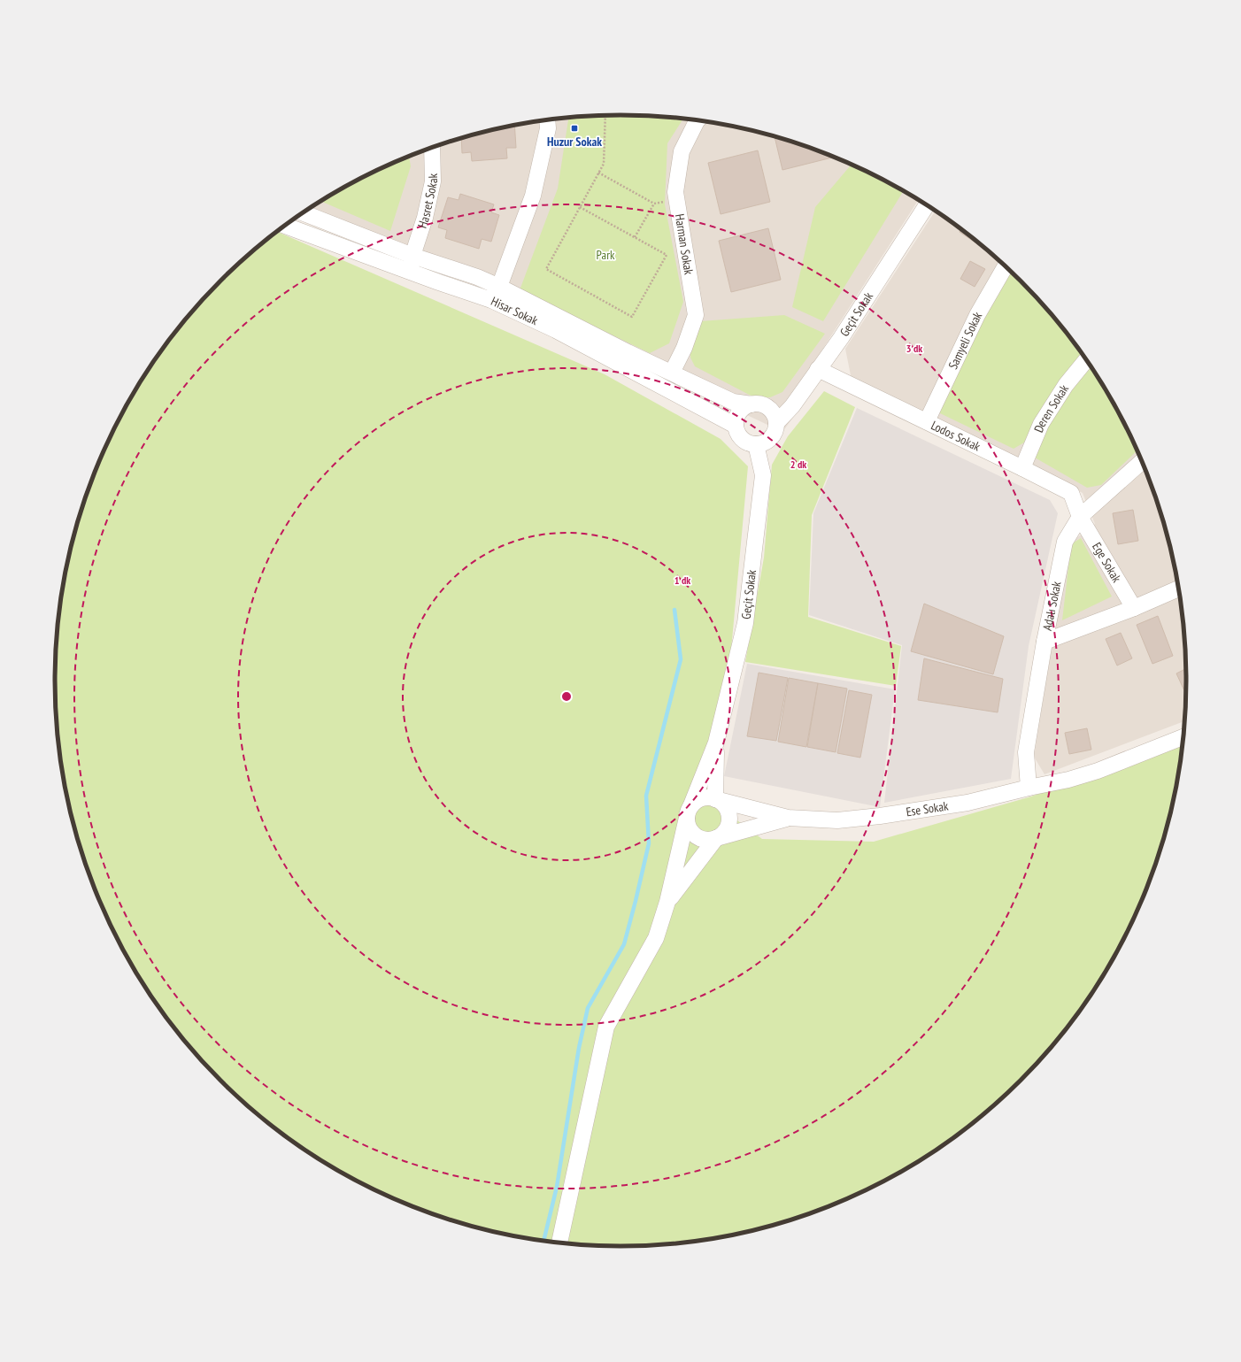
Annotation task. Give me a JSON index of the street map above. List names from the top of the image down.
{
  "streets": {
    "street": [
      "Hasret Sokak",
      "Harman Sokak",
      "Hisar Sokak",
      "Geçit Sokak",
      "Samyeli Sokak",
      "Deren Sokak",
      "Lodos Sokak",
      "Ege Sokak",
      "Adalı Sokak",
      "Ese Sokak"
    ]
  },
  "crossings": [
    ["Hasret Sokak", "Hisar Sokak"],
    ["Harman Sokak", "Hisar Sokak"],
    ["Hisar Sokak", "Geçit Sokak"],
    ["Geçit Sokak", "Lodos Sokak"],
    ["Samyeli Sokak", "Lodos Sokak"],
    ["Deren Sokak", "Lodos Sokak"],
    ["Lodos Sokak", "Ege Sokak"],
    ["Lodos Sokak", "Adalı Sokak"],
    ["Ege Sokak", "Adalı Sokak"],
    ["Adalı Sokak", "Ese Sokak"]
  ],
  "parks": ["Park"],
  "places": {
    "transit": ["Huzur Sokak"]
  },
  "rings": ["3 dk", "2 dk", "1 dk"]
}
